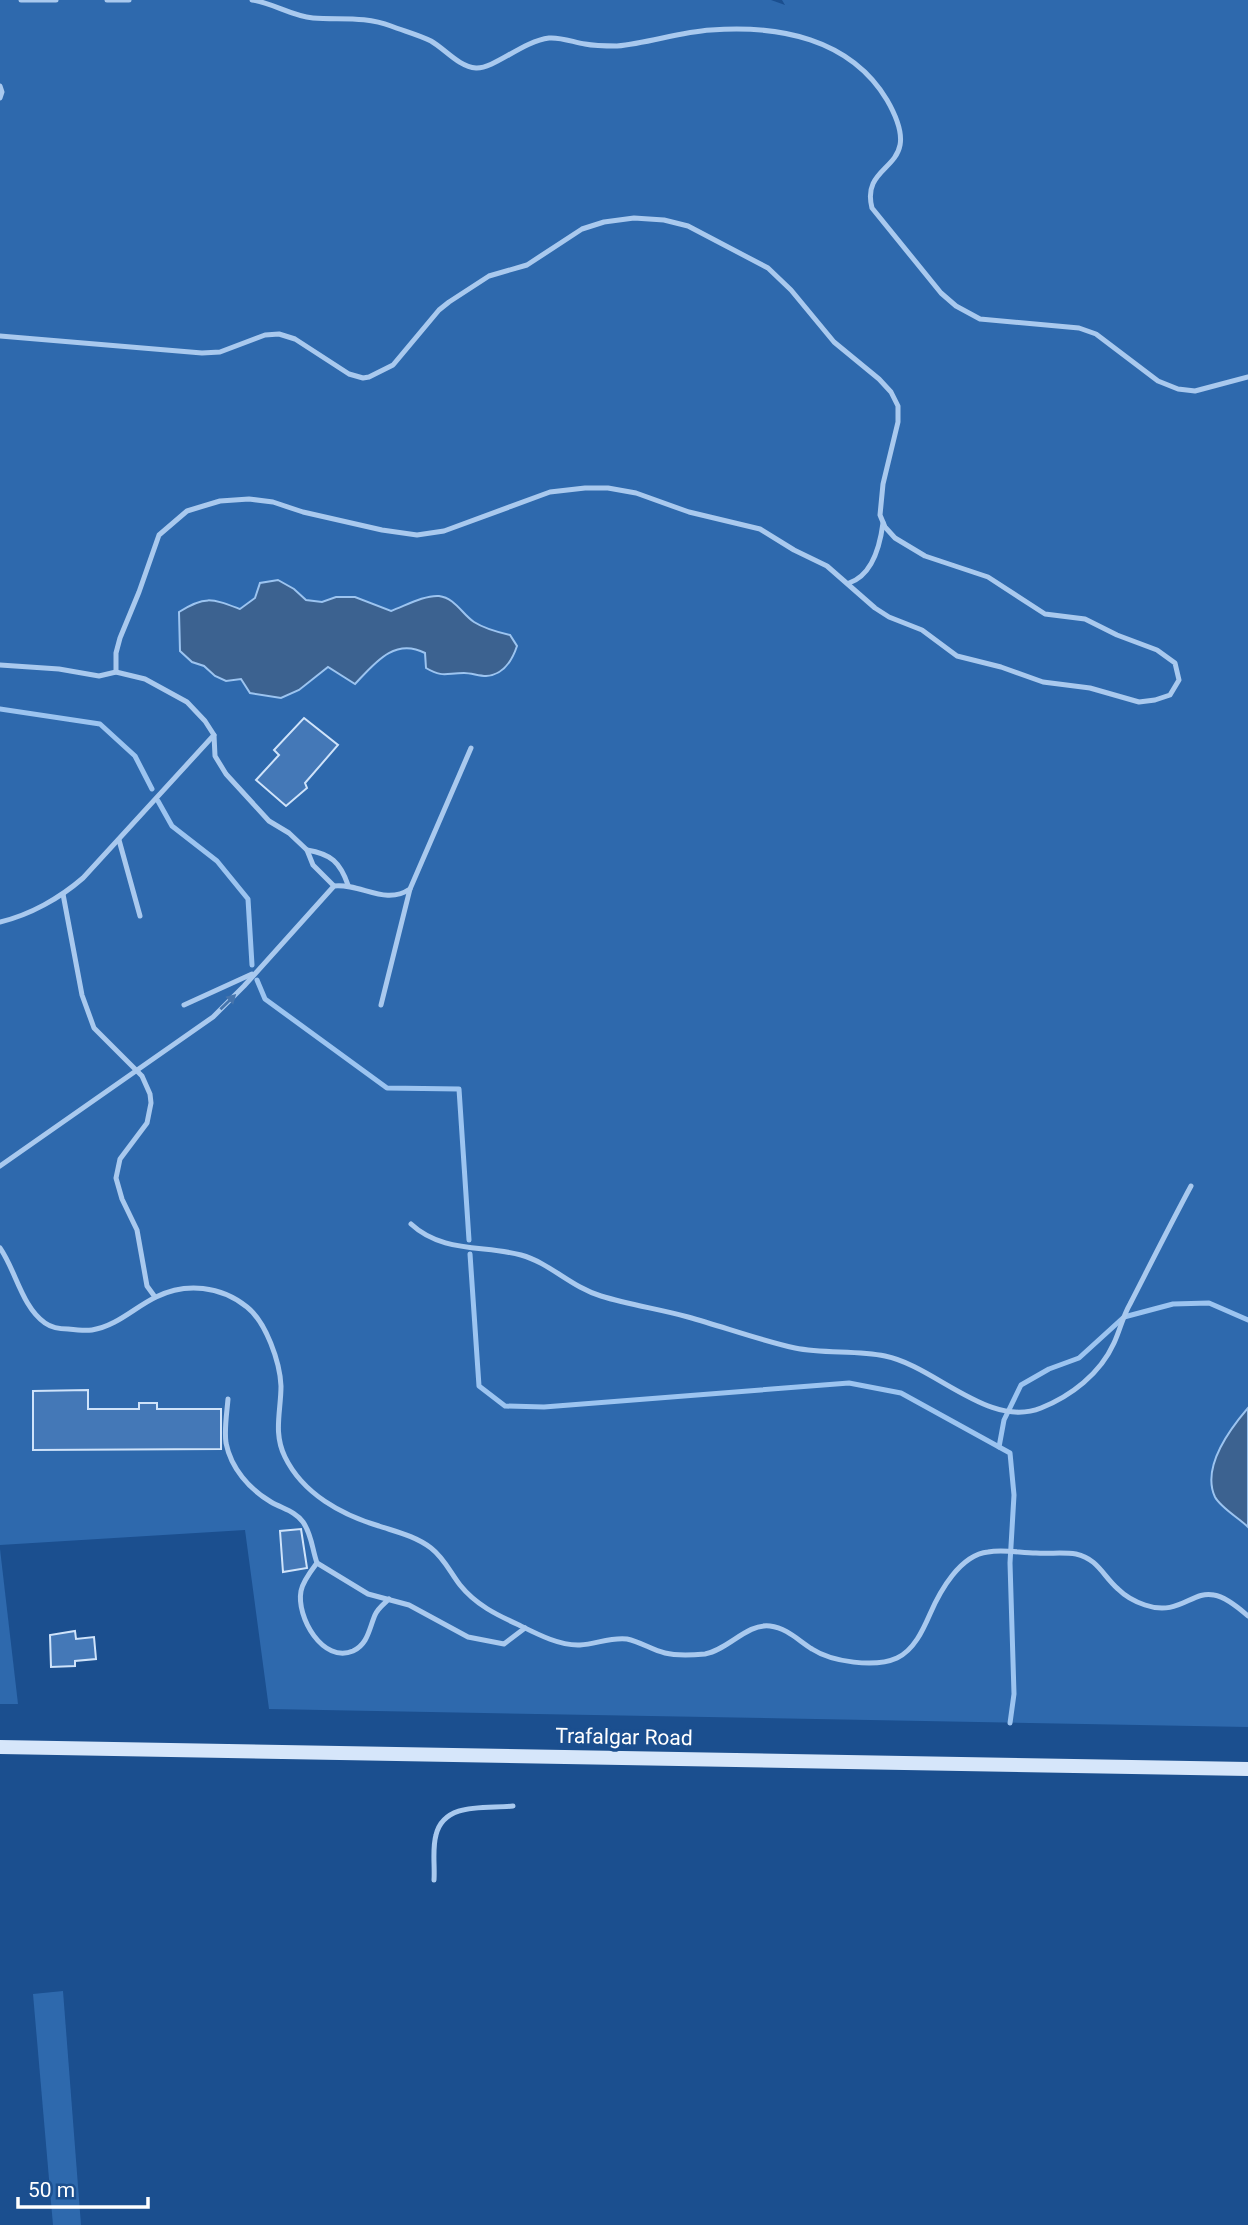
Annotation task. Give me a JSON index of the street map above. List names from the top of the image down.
{
  "streets": {
    "main road": ["Trafalgar Road"]
  },
  "scale_bar": "50 m"
}
